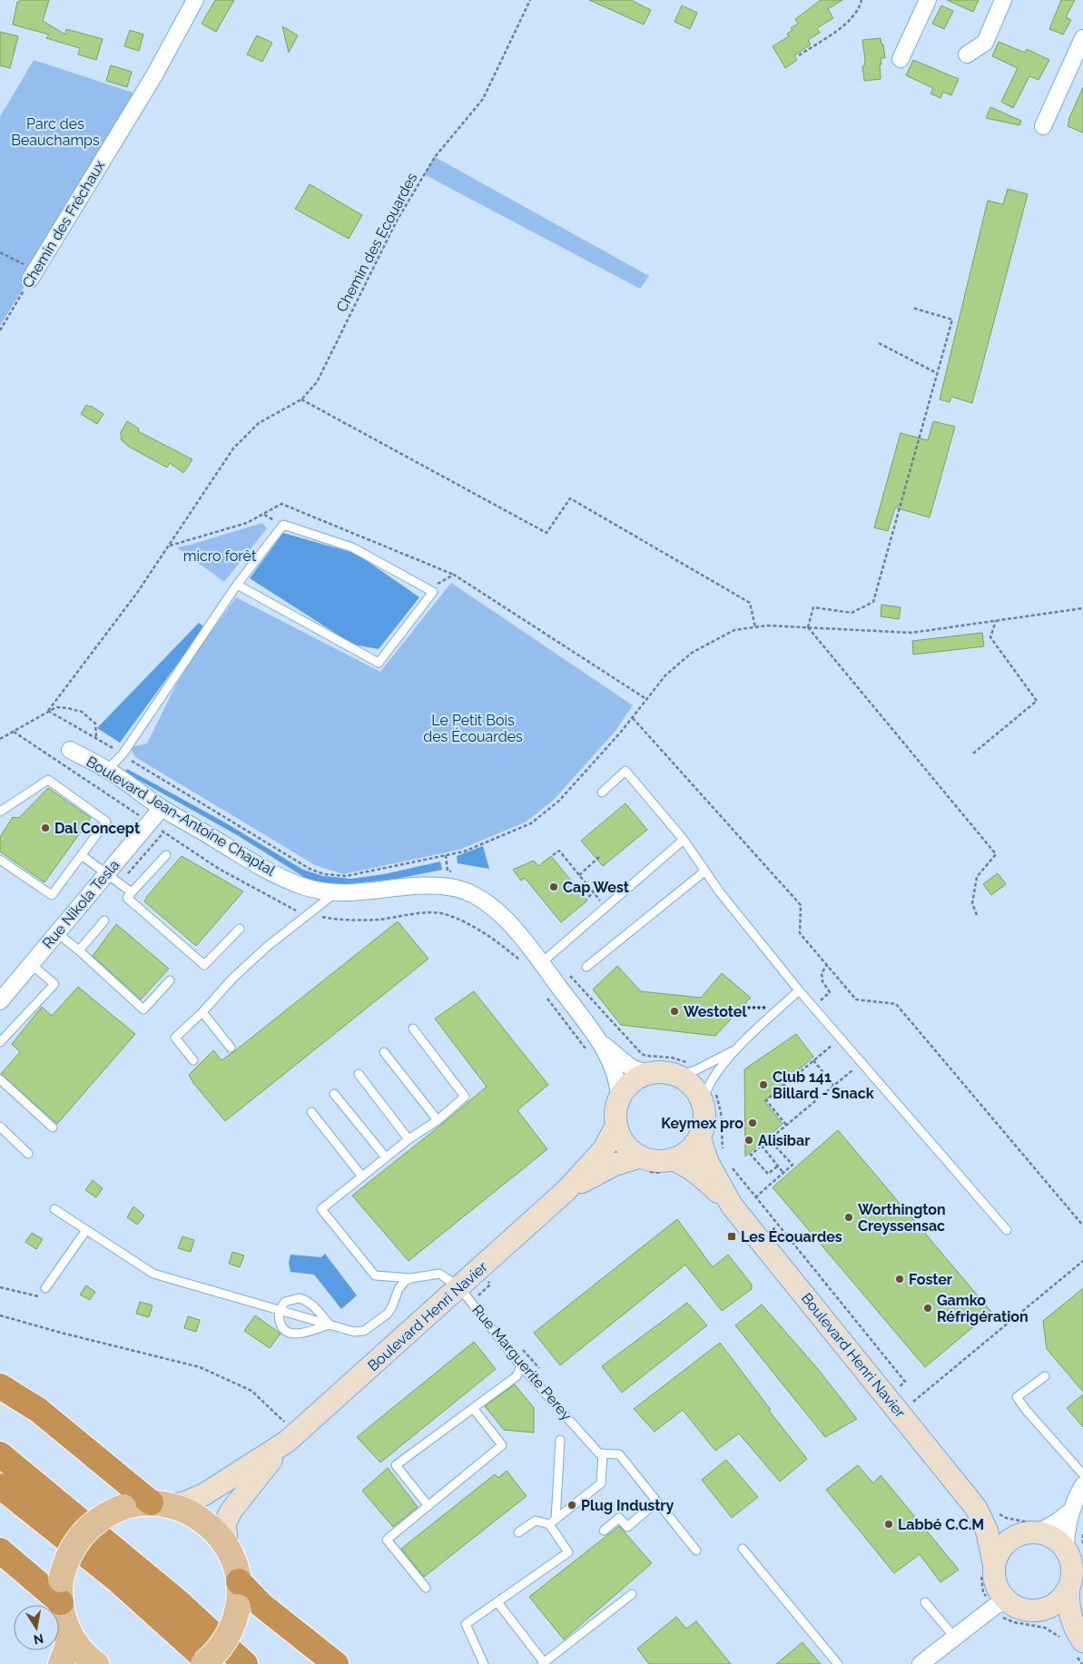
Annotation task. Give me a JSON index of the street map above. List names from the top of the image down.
{
  "streets": {
    "main road": ["Boulevard Henri Navier"],
    "street": ["Chemin des Fréchaux", "Boulevard Jean-Antoine Chaptal", "Rue Nikola Tesla"],
    "lane": ["Rue Marguerite Perey"],
    "path": ["Chemin des Ecouardes"]
  },
  "crossings": [
    ["Boulevard Jean-Antoine Chaptal", "Rue Nikola Tesla"],
    ["Boulevard Jean-Antoine Chaptal", "Boulevard Henri Navier"],
    ["Boulevard Henri Navier", "Rue Marguerite Perey"]
  ],
  "parks": ["Parc des Beauchamps", "micro forêt", "Le Petit Bois des Écouardes"],
  "places": {
    "other": [
      "Dal Concept",
      "Cap West",
      "Westotel****",
      "Club 141 Billard - Snack",
      "Keymex pro",
      "Alisibar",
      "Worthington Creyssensac",
      "Foster",
      "Gamko Réfrigération",
      "Plug Industry",
      "Labbé C.C.M"
    ],
    "transit": ["Les Écouardes"]
  },
  "north": "bottom"
}
